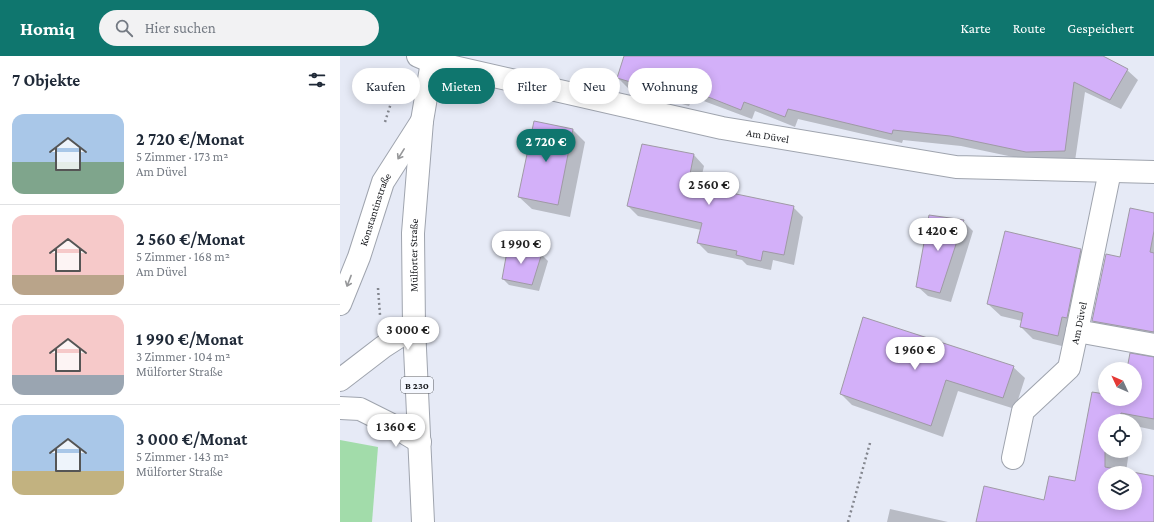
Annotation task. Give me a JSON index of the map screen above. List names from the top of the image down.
{
  "streets": {
    "street": [
      "Am Düvel",
      "Konstantinstraße",
      "Mülforter Straße",
      "B 230"
    ]
  },
  "crossings": [
    ["Am Düvel", "Mülforter Straße"],
    ["Konstantinstraße", "Mülforter Straße"]
  ],
  "one_way": ["Konstantinstraße"],
  "north": "top left",
  "page": {
    "header": "Homiq",
    "search": "Hier suchen",
    "nav": ["Karte", "Route", "Gespeichert"],
    "heading": "7 Objekte",
    "chip": [
      "Kaufen",
      "Mieten",
      "Filter",
      "Neu",
      "Wohnung"
    ],
    "list": [
      {
        "name": "2 720 €/Monat",
        "note": "5 Zimmer · 173 m² · Am Düvel"
      },
      {
        "name": "2 560 €/Monat",
        "note": "5 Zimmer · 168 m² · Am Düvel"
      },
      {
        "name": "1 990 €/Monat",
        "note": "3 Zimmer · 104 m² · Mülforter Straße"
      },
      {
        "name": "3 000 €/Monat",
        "note": "5 Zimmer · 143 m² · Mülforter Straße"
      }
    ],
    "price": [
      "2 720 €",
      "2 560 €",
      "1 420 €",
      "1 990 €",
      "3 000 €",
      "1 960 €",
      "1 360 €"
    ]
  }
}
